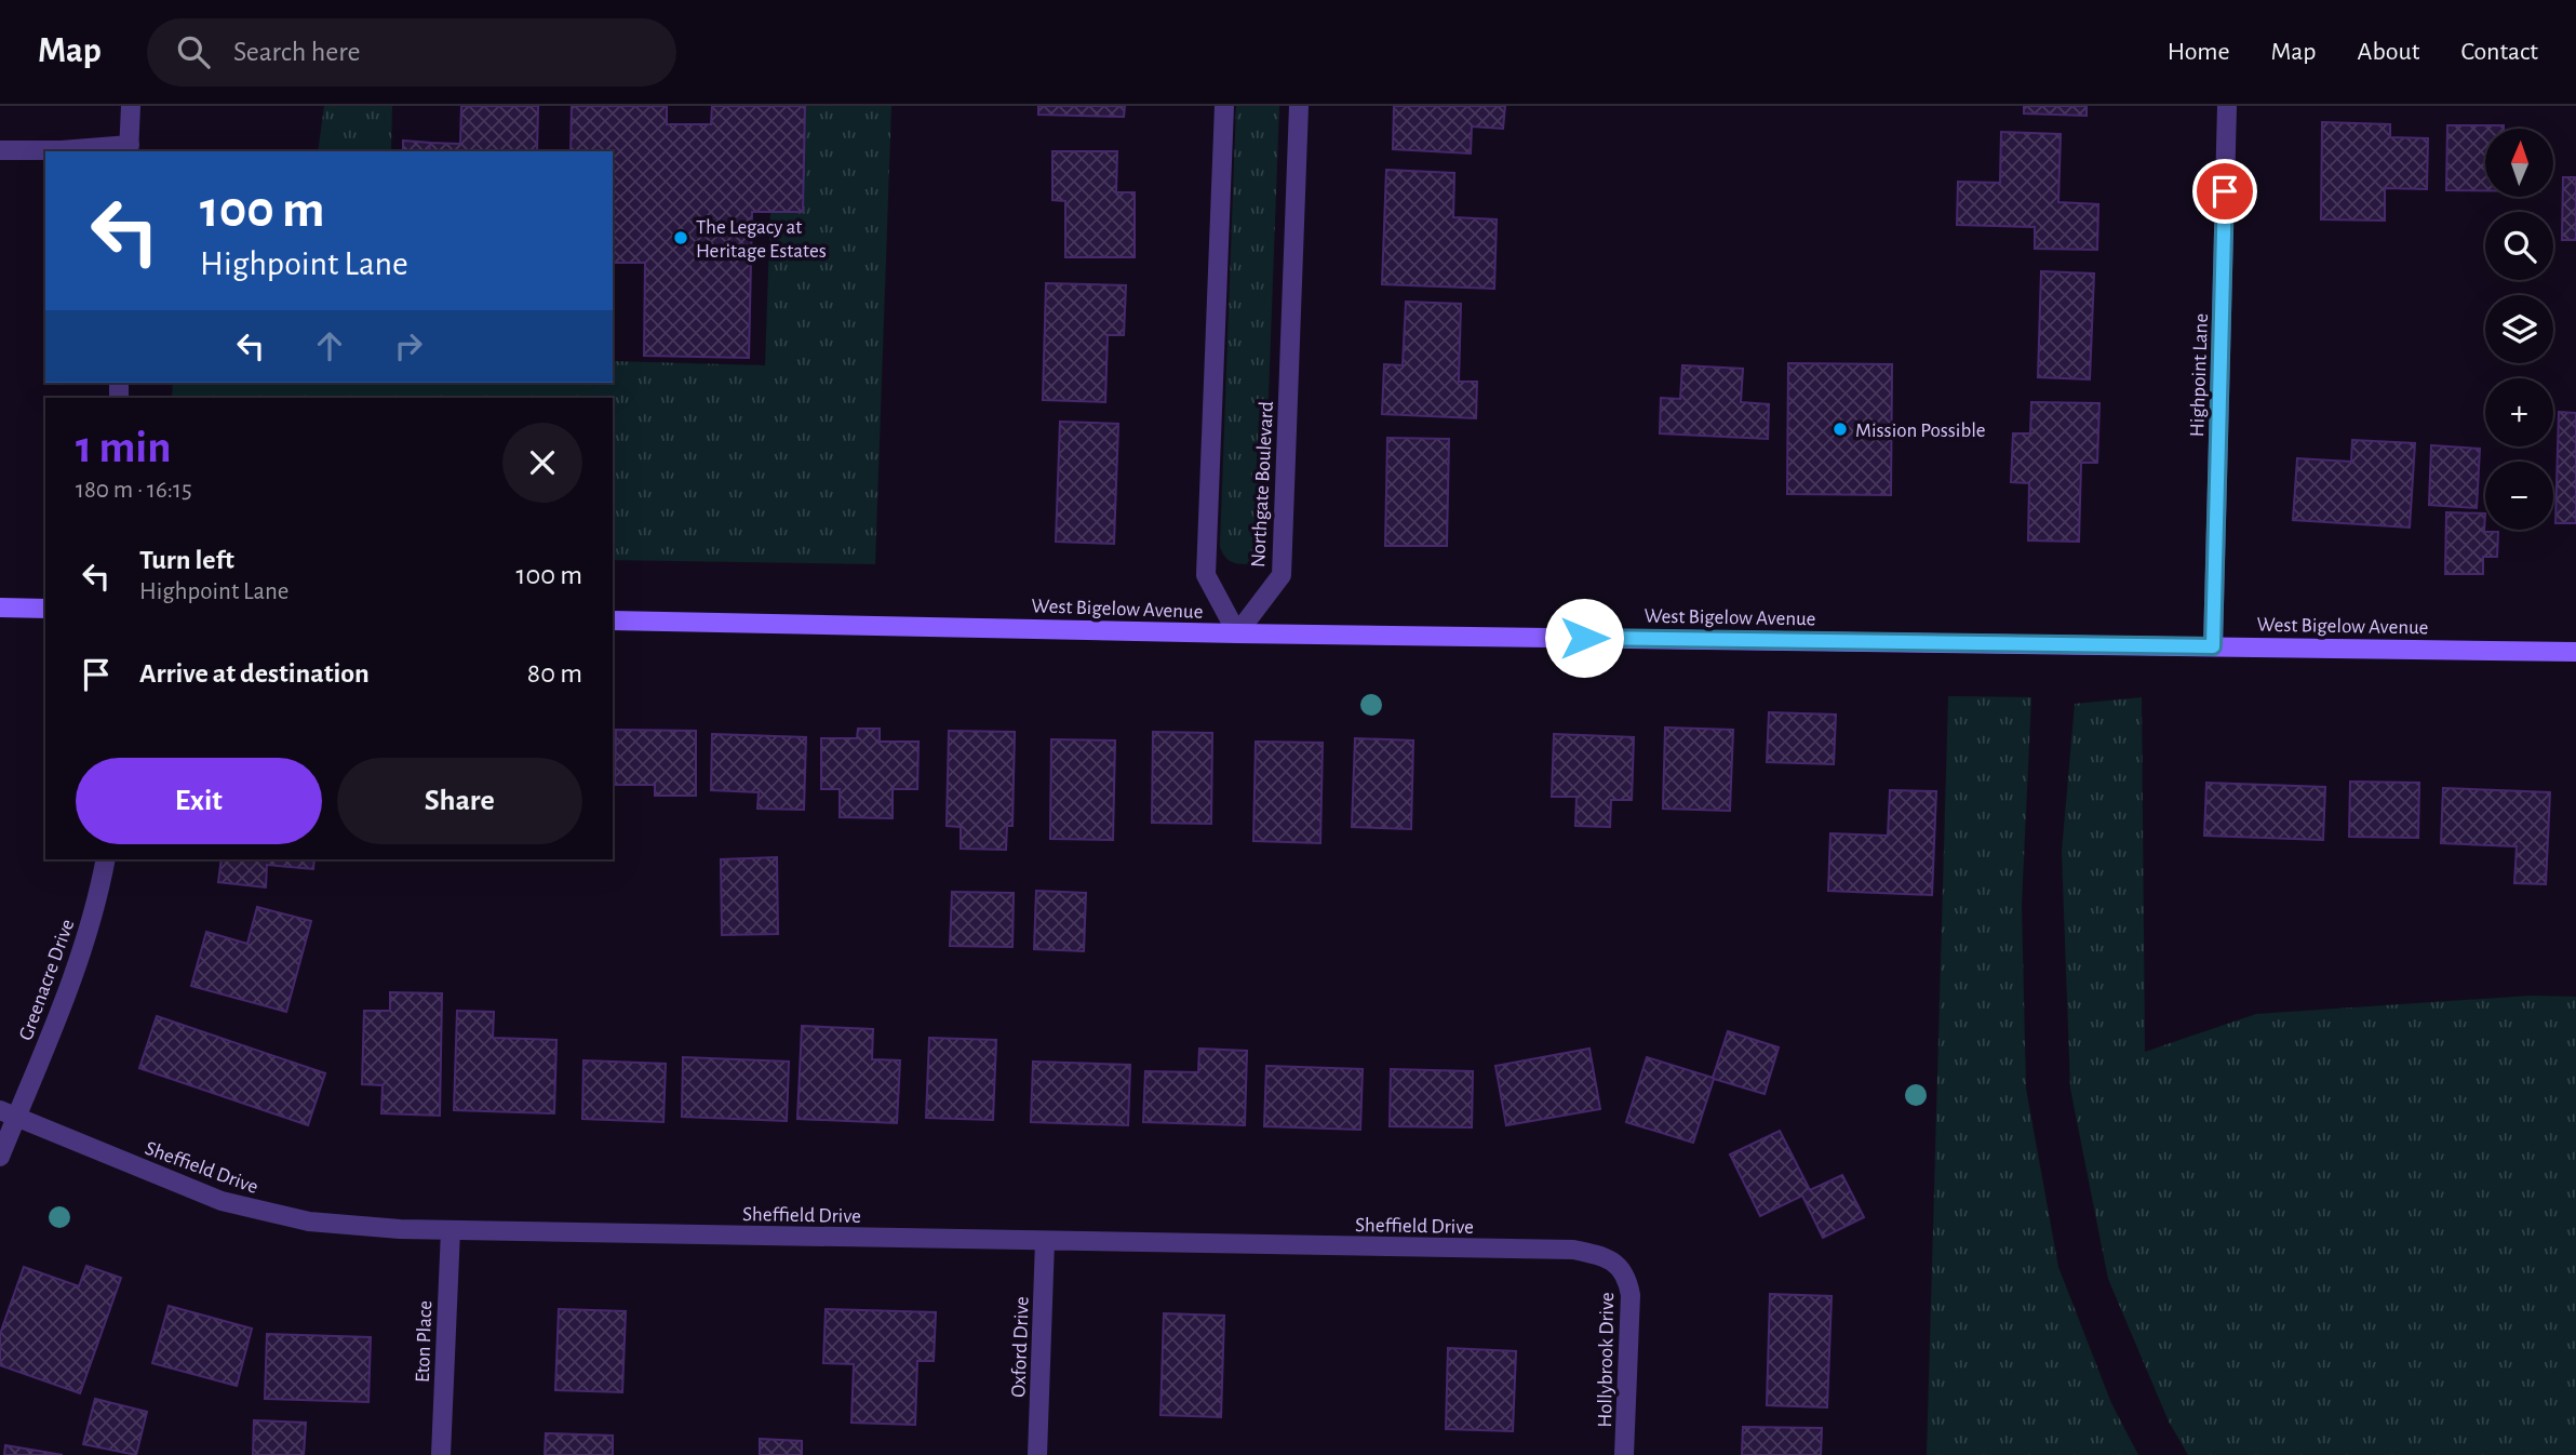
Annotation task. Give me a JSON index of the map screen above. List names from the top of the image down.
{
  "streets": {
    "main road": ["West Bigelow Avenue"],
    "street": [
      "Highpoint Lane",
      "Northgate Boulevard",
      "Greenacre Drive",
      "Sheffield Drive",
      "Eton Place",
      "Oxford Drive",
      "Hollybrook Drive"
    ]
  },
  "crossings": [
    ["Highpoint Lane", "West Bigelow Avenue"],
    ["Northgate Boulevard", "West Bigelow Avenue"],
    ["Greenacre Drive", "Sheffield Drive"],
    ["Sheffield Drive", "Eton Place"],
    ["Sheffield Drive", "Oxford Drive"],
    ["Sheffield Drive", "Hollybrook Drive"]
  ],
  "places": ["The Legacy at Heritage Estates", "Mission Possible"],
  "north": "top",
  "page": {
    "header": "Map",
    "search": "Search here",
    "nav": [
      "Home",
      "Map",
      "About",
      "Contact"
    ],
    "map_buttons": ["+", "−"],
    "turn": ["100 m", "Highpoint Lane"],
    "heading": ["1 min", "180 m · 16:15"],
    "list": [
      {
        "name": "Turn left",
        "note": "Highpoint Lane",
        "value": "100 m"
      },
      {
        "name": "Arrive at destination",
        "value": "80 m"
      }
    ],
    "buttons": ["Exit", "Share"]
  }
}
